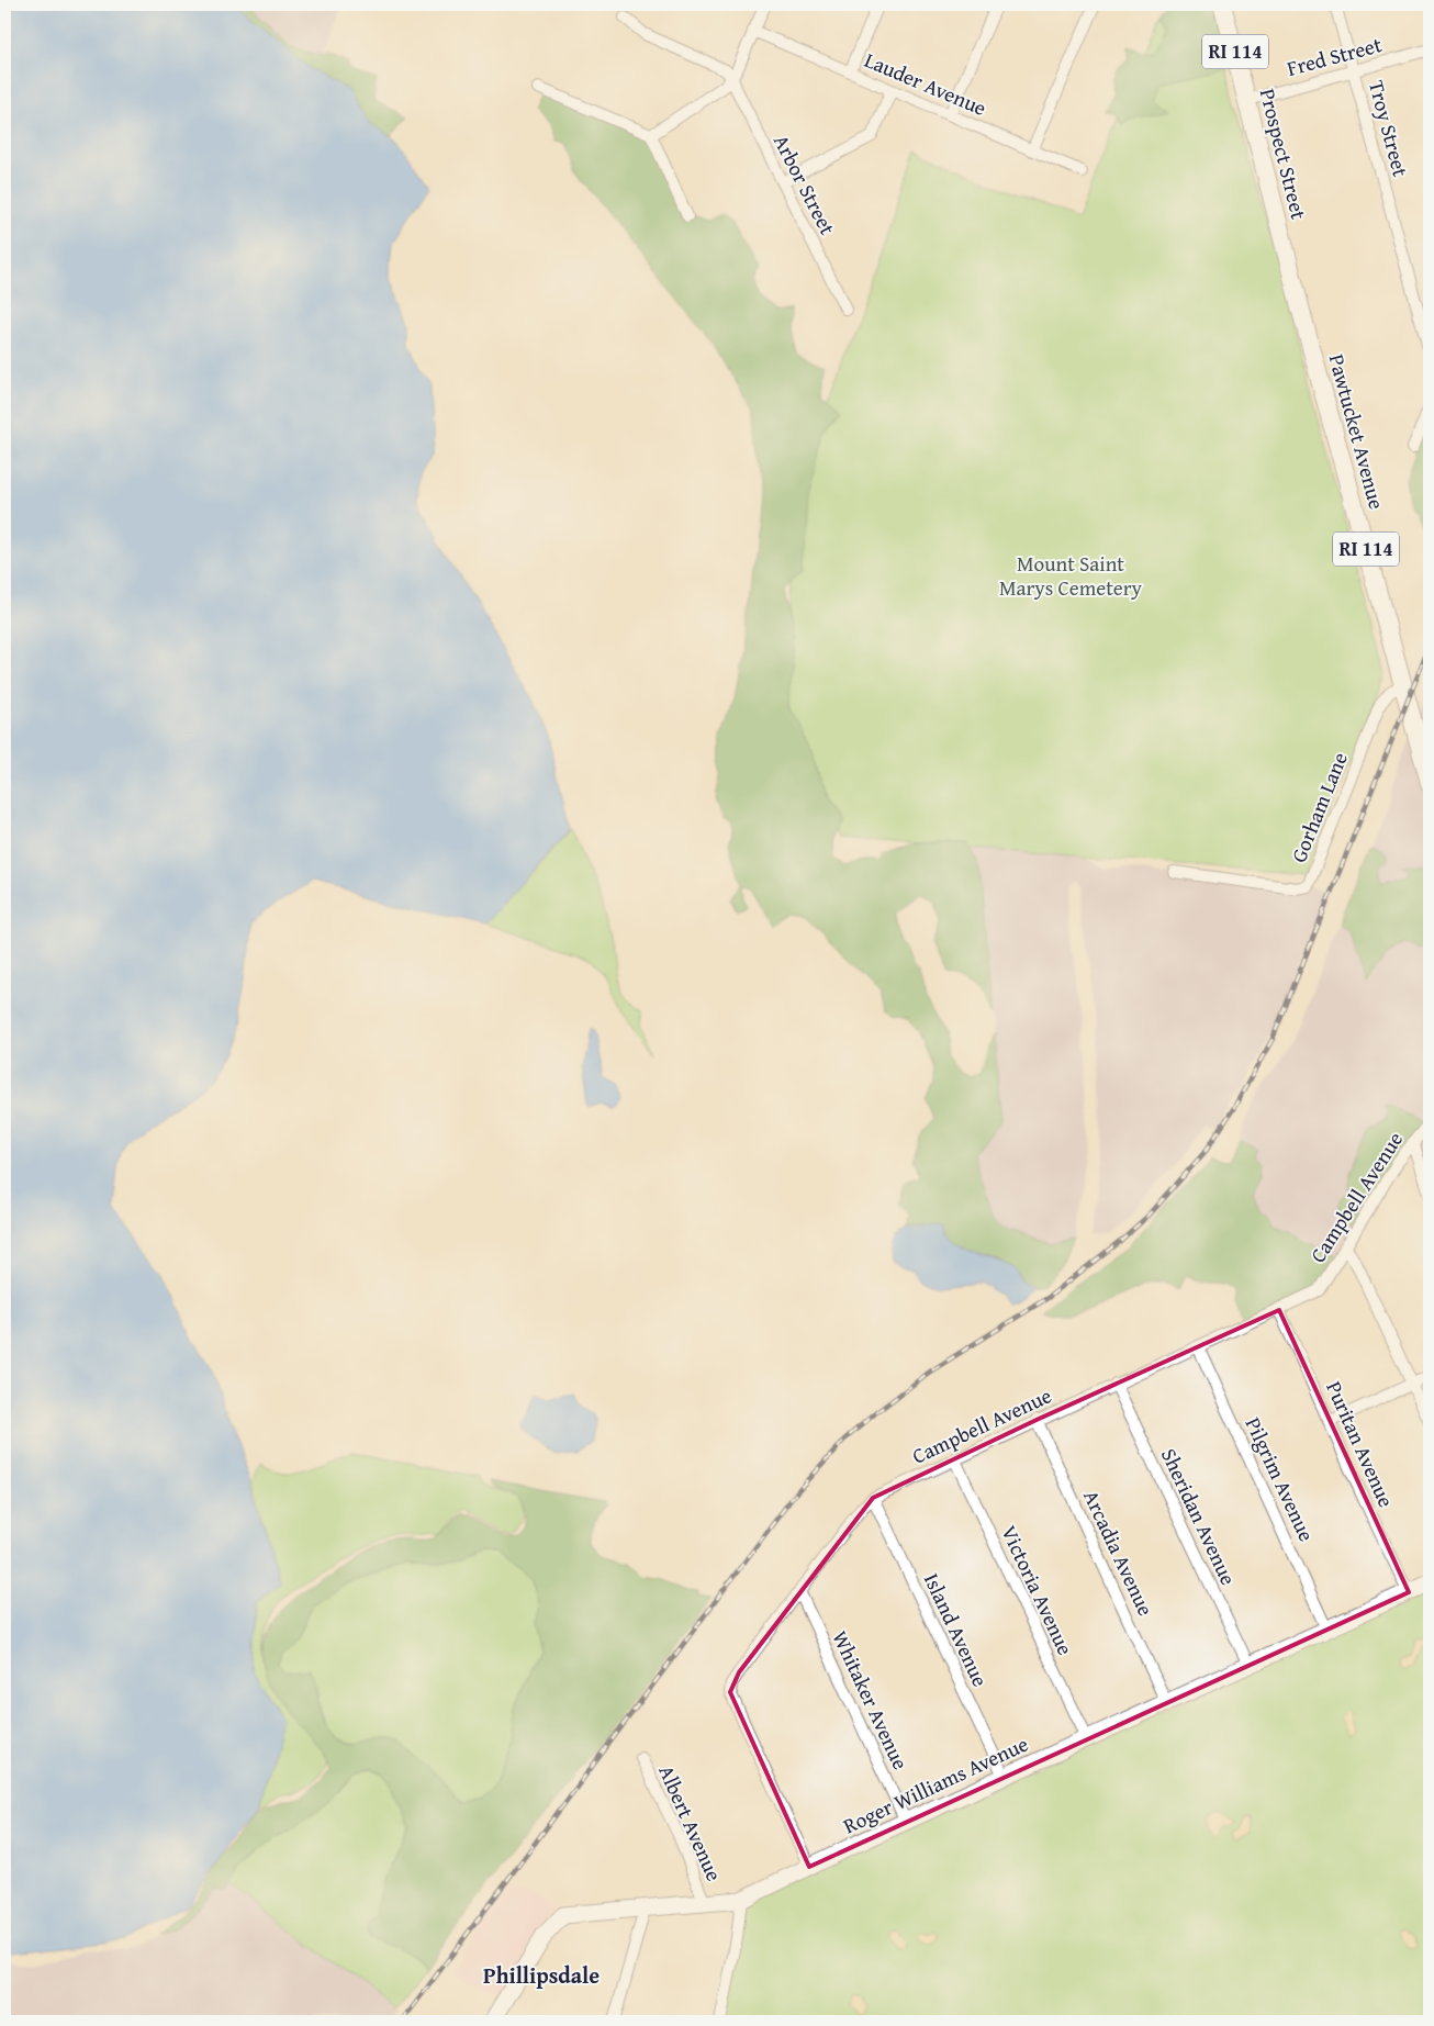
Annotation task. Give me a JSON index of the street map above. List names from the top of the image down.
{
  "streets": {
    "main road": [
      "RI 114",
      "Prospect Street",
      "Pawtucket Avenue",
      "Roger Williams Avenue"
    ],
    "street": [
      "Fred Street",
      "Lauder Avenue",
      "Troy Street",
      "Arbor Street",
      "Gorham Lane",
      "Campbell Avenue",
      "Puritan Avenue",
      "Pilgrim Avenue",
      "Sheridan Avenue",
      "Arcadia Avenue",
      "Victoria Avenue",
      "Island Avenue",
      "Whitaker Avenue",
      "Albert Avenue"
    ]
  },
  "crossings": [
    ["Fred Street", "Troy Street"],
    ["Fred Street", "Prospect Street"],
    ["Prospect Street", "Pawtucket Avenue"],
    ["Pawtucket Avenue", "Gorham Lane"],
    ["Campbell Avenue", "Puritan Avenue"],
    ["Campbell Avenue", "Pilgrim Avenue"],
    ["Campbell Avenue", "Sheridan Avenue"],
    ["Campbell Avenue", "Arcadia Avenue"],
    ["Campbell Avenue", "Victoria Avenue"],
    ["Campbell Avenue", "Island Avenue"],
    ["Campbell Avenue", "Whitaker Avenue"],
    ["Campbell Avenue", "Roger Williams Avenue"],
    ["Puritan Avenue", "Roger Williams Avenue"],
    ["Pilgrim Avenue", "Roger Williams Avenue"],
    ["Sheridan Avenue", "Roger Williams Avenue"],
    ["Arcadia Avenue", "Roger Williams Avenue"],
    ["Victoria Avenue", "Roger Williams Avenue"],
    ["Island Avenue", "Roger Williams Avenue"],
    ["Whitaker Avenue", "Roger Williams Avenue"],
    ["Roger Williams Avenue", "Albert Avenue"]
  ],
  "districts": ["Phillipsdale"],
  "parks": ["Mount Saint Marys Cemetery"]
}
